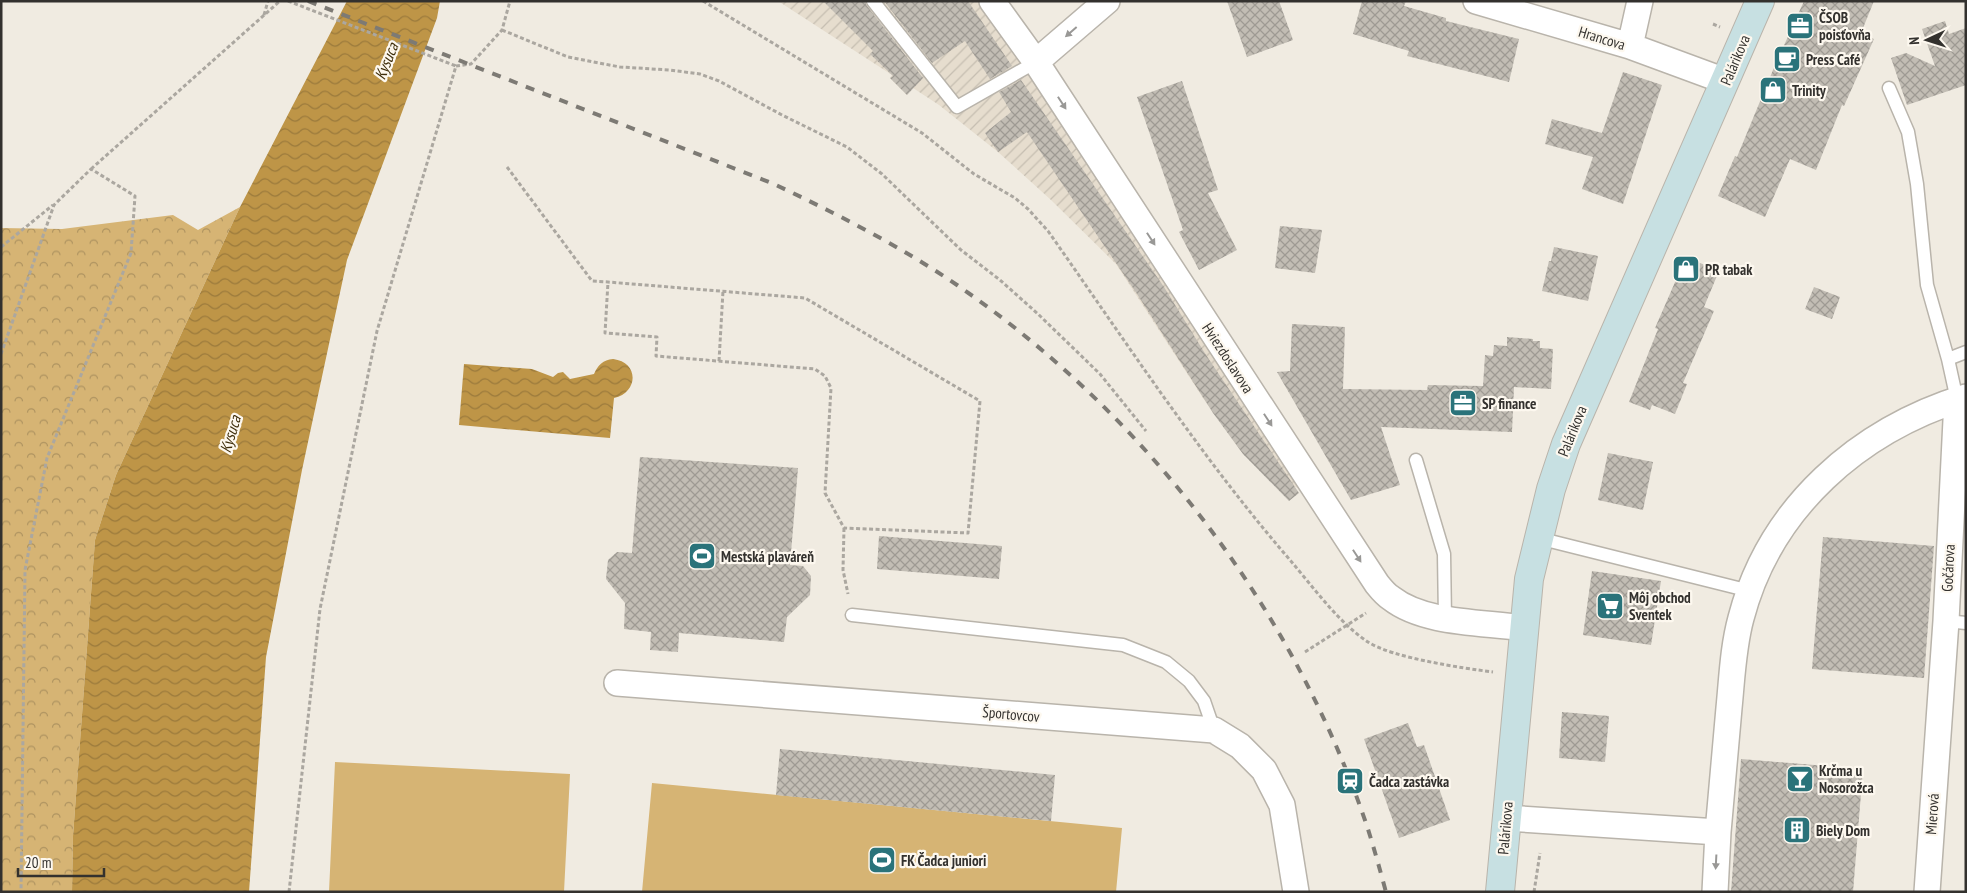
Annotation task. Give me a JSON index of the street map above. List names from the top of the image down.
{
  "streets": {
    "main road": ["Palárikova"],
    "street": [
      "Hrancova",
      "Hviezdoslavova",
      "Gočárova",
      "Športovcov",
      "Mierová"
    ]
  },
  "crossings": [
    ["Hrancova", "Palárikova"],
    ["Palárikova", "Hviezdoslavova"],
    ["Gočárova", "Mierová"]
  ],
  "one_way": ["Hviezdoslavova"],
  "water": ["Kysuca"],
  "places": {
    "office": ["ČSOB poisťovňa", "SP finance"],
    "cafe": ["Press Café"],
    "shop": ["Trinity", "PR tabak"],
    "sports": ["Mestská plaváreň", "FK Čadca juniori"],
    "supermarket": ["Môj obchod Sventek"],
    "bar": ["Krčma u Nosorožca"],
    "station": ["Čadca zastávka"],
    "building": ["Biely Dom"]
  },
  "scale_bar": "20 m",
  "north": "left"
}
